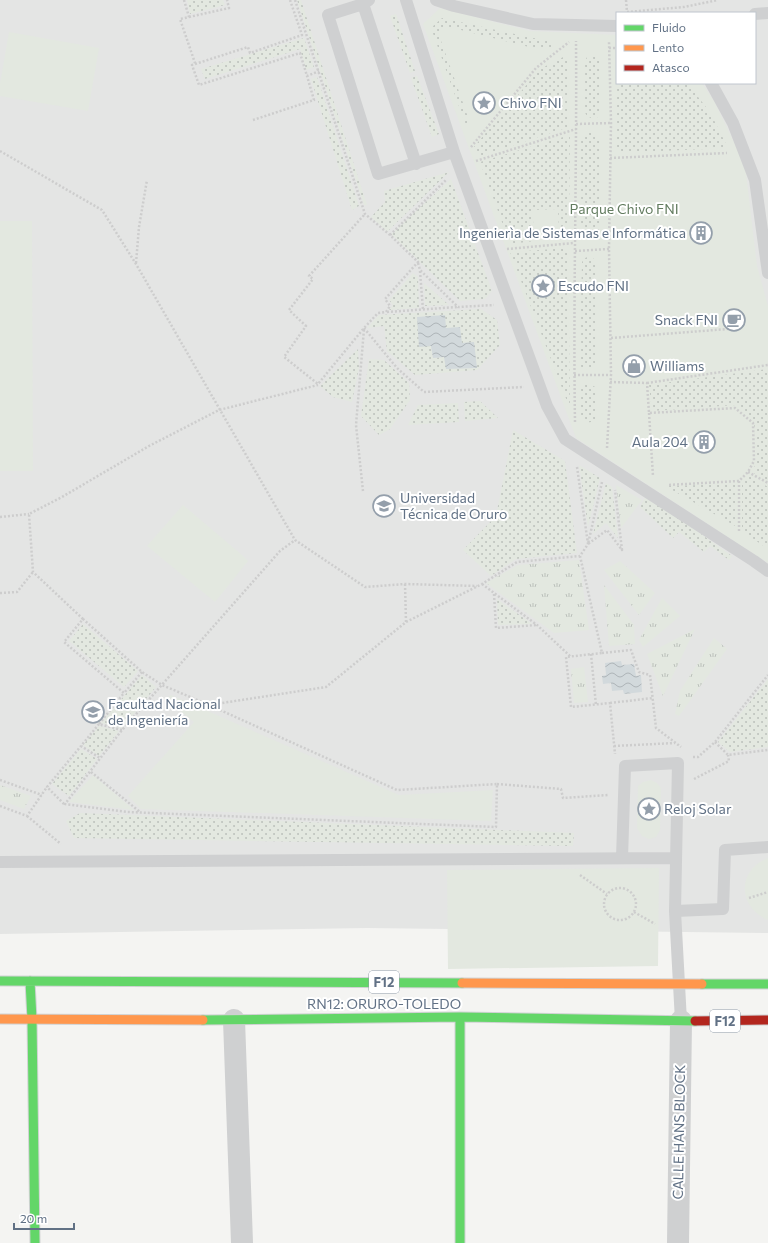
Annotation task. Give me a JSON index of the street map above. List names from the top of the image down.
{
  "streets": {
    "main road": ["F12", "RN12: ORURO-TOLEDO"],
    "street": ["CALLE HANS BLOCK"]
  },
  "crossings": [
    ["RN12: ORURO-TOLEDO", "CALLE HANS BLOCK"]
  ],
  "parks": ["Parque Chivo FNI"],
  "places": {
    "place": ["Chivo FNI", "Escudo FNI", "Reloj Solar"],
    "building": ["Ingenierìa de Sistemas e Informática", "Aula 204"],
    "cafe": ["Snack FNI"],
    "shop": ["Williams"],
    "school or university": ["Universidad Técnica de Oruro", "Facultad Nacional de Ingeniería"]
  },
  "legend": ["Fluido", "Lento", "Atasco"],
  "scale_bar": "20 m"
}
